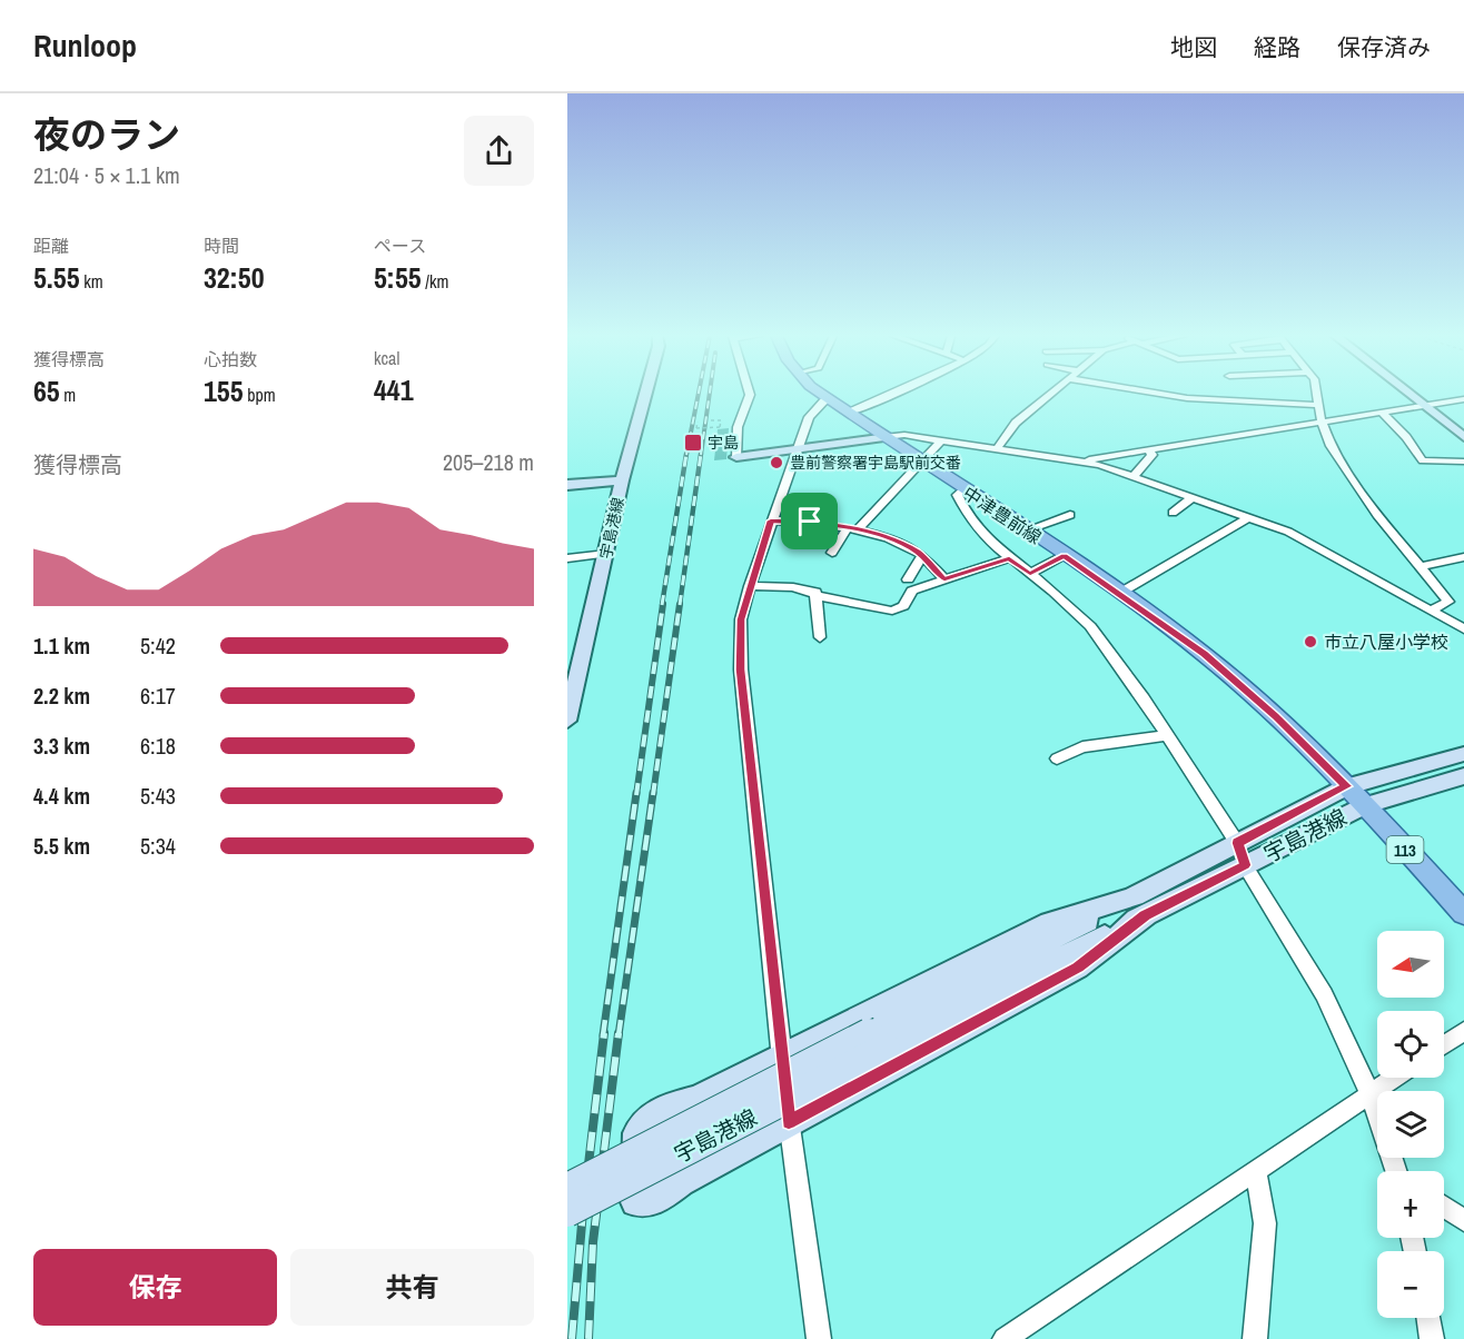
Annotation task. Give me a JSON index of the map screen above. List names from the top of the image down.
{
  "streets": {
    "main road": ["中津豊前線", "宇島港線", "113"]
  },
  "crossings": [
    ["中津豊前線", "宇島港線"]
  ],
  "places": {
    "transit": ["宇島"],
    "other": ["豊前警察署宇島駅前交番", "市立八屋小学校"]
  },
  "north": "left",
  "page": {
    "header": "Runloop",
    "nav": ["地図", "経路", "保存済み"],
    "heading": ["夜のラン", "21:04 · 5 × 1.1 km"],
    "stats": [
      ["距離", "5.55 km"],
      ["時間", "32:50"],
      ["ペース", "5:55 /km"],
      ["獲得標高", "65 m"],
      ["心拍数", "155 bpm"],
      ["kcal", "441"]
    ],
    "chart": ["獲得標高", "205–218 m"],
    "list": [
      {
        "name": "1.1 km",
        "note": "5:42"
      },
      {
        "name": "2.2 km",
        "note": "6:17"
      },
      {
        "name": "3.3 km",
        "note": "6:18"
      },
      {
        "name": "4.4 km",
        "note": "5:43"
      },
      {
        "name": "5.5 km",
        "note": "5:34"
      }
    ],
    "map_buttons": ["+", "−"],
    "buttons": ["保存", "共有"]
  }
}
